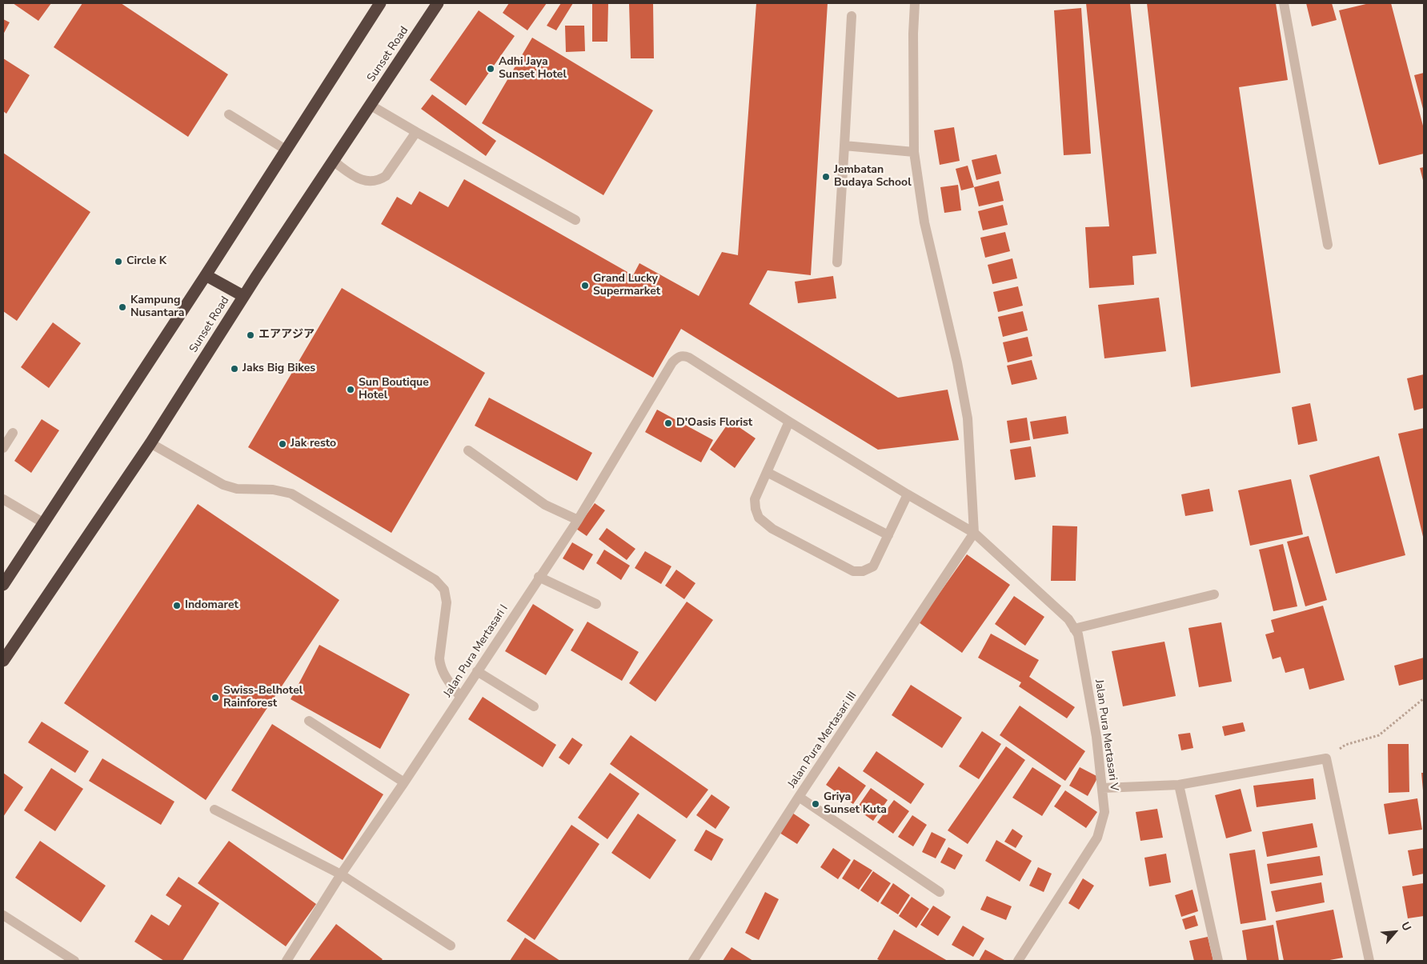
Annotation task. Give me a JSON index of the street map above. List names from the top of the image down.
{
  "streets": {
    "highway": ["Sunset Road"],
    "street": ["Jalan Pura Mertasari I", "Jalan Pura Mertasari V", "Jalan Pura Mertasari III"]
  },
  "crossings": [
    ["Jalan Pura Mertasari I", "Jalan Pura Mertasari V"],
    ["Jalan Pura Mertasari V", "Jalan Pura Mertasari III"]
  ],
  "places": [
    "Adhi Jaya Sunset Hotel",
    "Jembatan Budaya School",
    "Circle K",
    "Grand Lucky Supermarket",
    "Kampung Nusantara",
    "エアアジア",
    "Jaks Big Bikes",
    "Sun Boutique Hotel",
    "D'Oasis Florist",
    "Jak resto",
    "Indomaret",
    "Swiss-Belhotel Rainforest",
    "Griya Sunset Kuta"
  ],
  "north": "top right"
}
